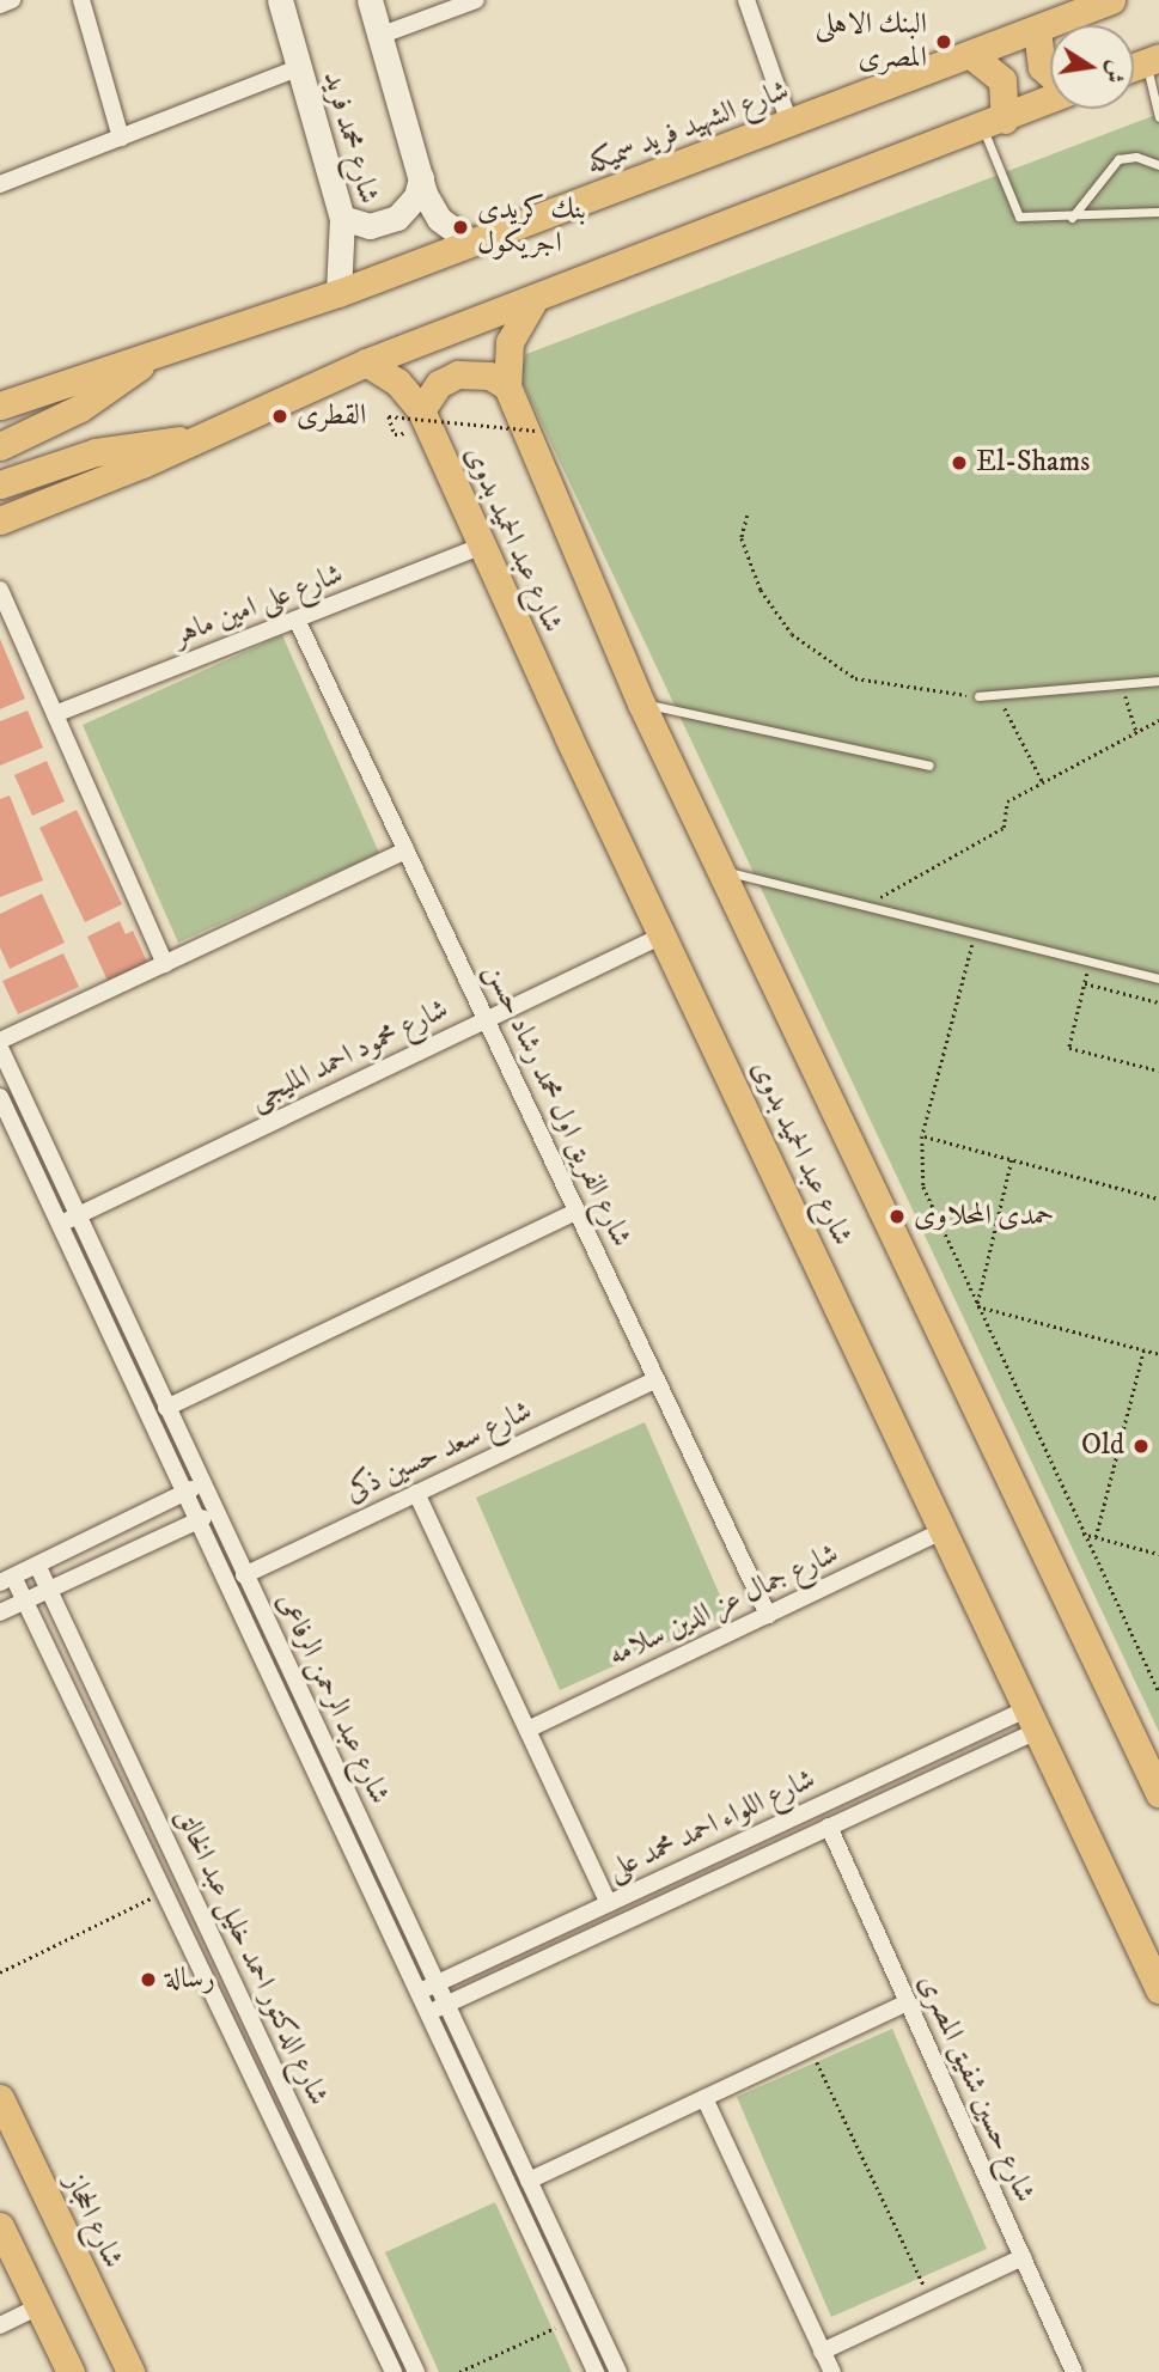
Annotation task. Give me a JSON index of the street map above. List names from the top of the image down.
{
  "streets": {
    "main road": [
      "شارع الشهيد فريد سميكه",
      "شارع محمد فريد",
      "شارع عبد الحميد بدوى",
      "شارع الحجاز"
    ],
    "street": [
      "شارع على امين ماهر",
      "شارع محمود احمد المليجى",
      "شارع الفريق اول محمد رشاد حسن",
      "شارع سعد حسين ذكى",
      "شارع جمال عز الدين سلامه",
      "شارع عبد الرحمن الرفاعى",
      "شارع اللواء احمد محمد على",
      "شارع الدكتور احمد خليل عبد الخالق",
      "شارع حسين شفيق المصرى"
    ]
  },
  "crossings": [
    ["شارع الشهيد فريد سميكه", "شارع محمد فريد"],
    ["شارع عبد الحميد بدوى", "شارع على امين ماهر"],
    ["شارع عبد الحميد بدوى", "شارع محمود احمد المليجى"],
    ["شارع عبد الحميد بدوى", "شارع جمال عز الدين سلامه"],
    ["شارع عبد الحميد بدوى", "شارع اللواء احمد محمد على"],
    ["شارع على امين ماهر", "شارع الفريق اول محمد رشاد حسن"],
    ["شارع محمود احمد المليجى", "شارع الفريق اول محمد رشاد حسن"],
    ["شارع محمود احمد المليجى", "شارع عبد الرحمن الرفاعى"],
    ["شارع الفريق اول محمد رشاد حسن", "شارع سعد حسين ذكى"],
    ["شارع الفريق اول محمد رشاد حسن", "شارع جمال عز الدين سلامه"],
    ["شارع سعد حسين ذكى", "شارع عبد الرحمن الرفاعى"],
    ["شارع عبد الرحمن الرفاعى", "شارع اللواء احمد محمد على"],
    ["شارع اللواء احمد محمد على", "شارع حسين شفيق المصرى"]
  ],
  "places": [
    "البنك الاهلى المصرى",
    "بنك كريدى اجريكول",
    "القطرى",
    "El-Shams",
    "حمدى المحلاوى",
    "Old",
    "رسالة"
  ],
  "north": "right"
}
